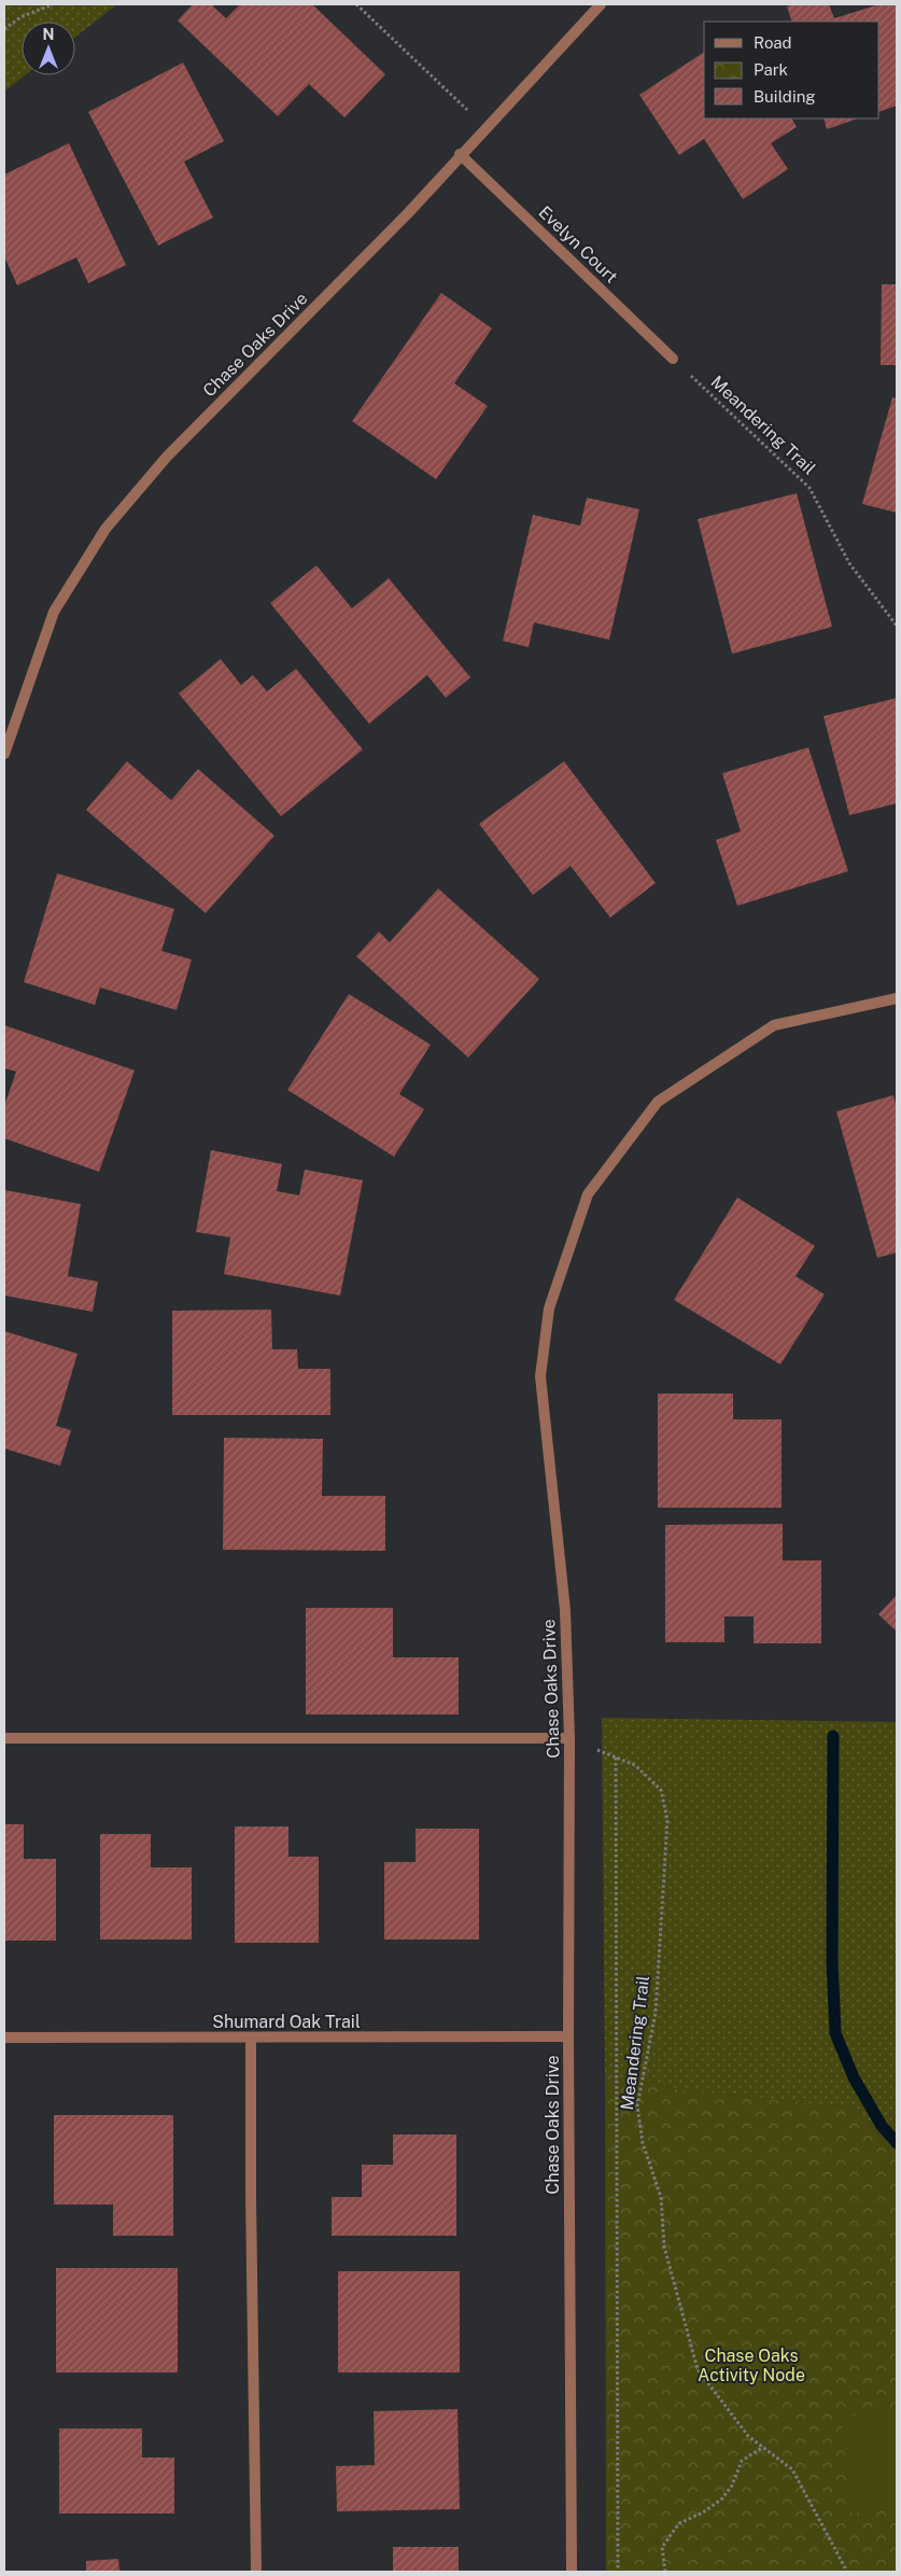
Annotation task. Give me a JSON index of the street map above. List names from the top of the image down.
{
  "streets": {
    "street": ["Evelyn Court", "Chase Oaks Drive", "Shumard Oak Trail"],
    "path": ["Meandering Trail"]
  },
  "crossings": [
    ["Evelyn Court", "Chase Oaks Drive"],
    ["Evelyn Court", "Meandering Trail"],
    ["Chase Oaks Drive", "Meandering Trail"],
    ["Chase Oaks Drive", "Shumard Oak Trail"]
  ],
  "parks": ["Chase Oaks Activity Node"],
  "legend": ["Road", "Park", "Building"],
  "north": "top"
}
